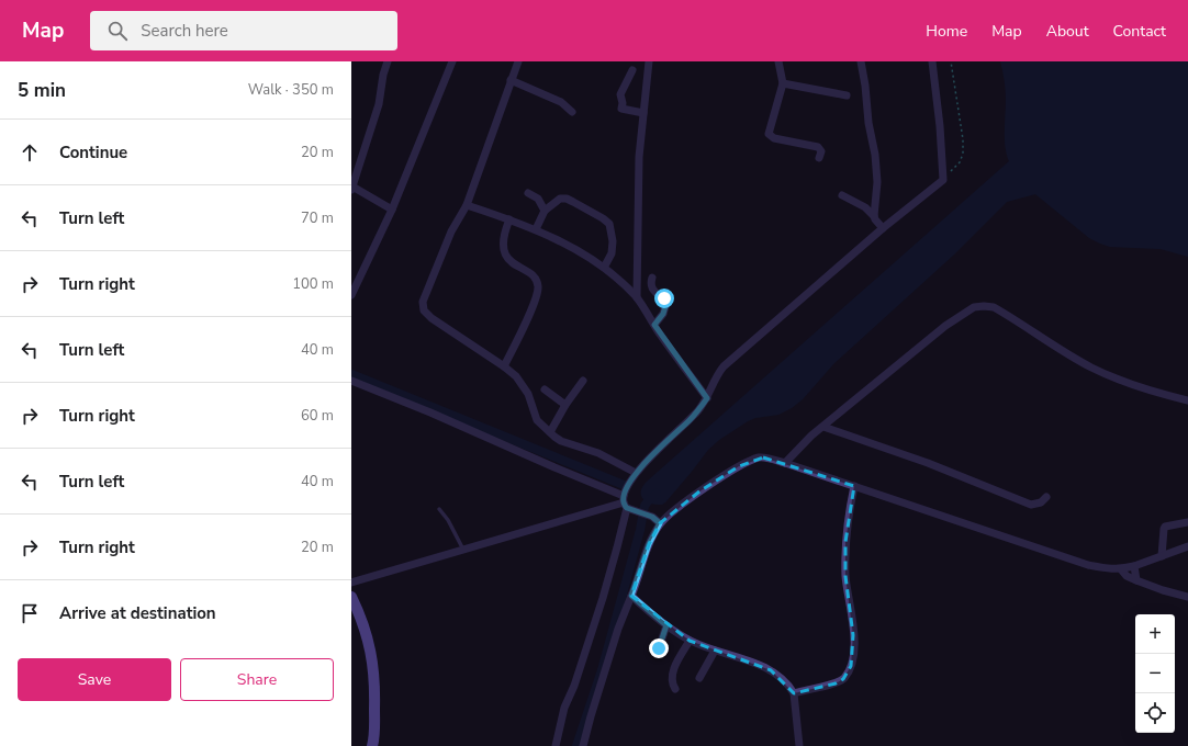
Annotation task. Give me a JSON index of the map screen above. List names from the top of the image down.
{
  "page": {
    "header": "Map",
    "search": "Search here",
    "nav": [
      "Home",
      "Map",
      "About",
      "Contact"
    ],
    "heading": ["5 min", "Walk · 350 m"],
    "list": [
      ["Continue", "20 m"],
      ["Turn left", "70 m"],
      ["Turn right", "100 m"],
      ["Turn left", "40 m"],
      ["Turn right", "60 m"],
      ["Turn left", "40 m"],
      ["Turn right", "20 m"],
      "Arrive at destination"
    ],
    "map_buttons": ["+", "−"],
    "buttons": ["Save", "Share"]
  }
}
